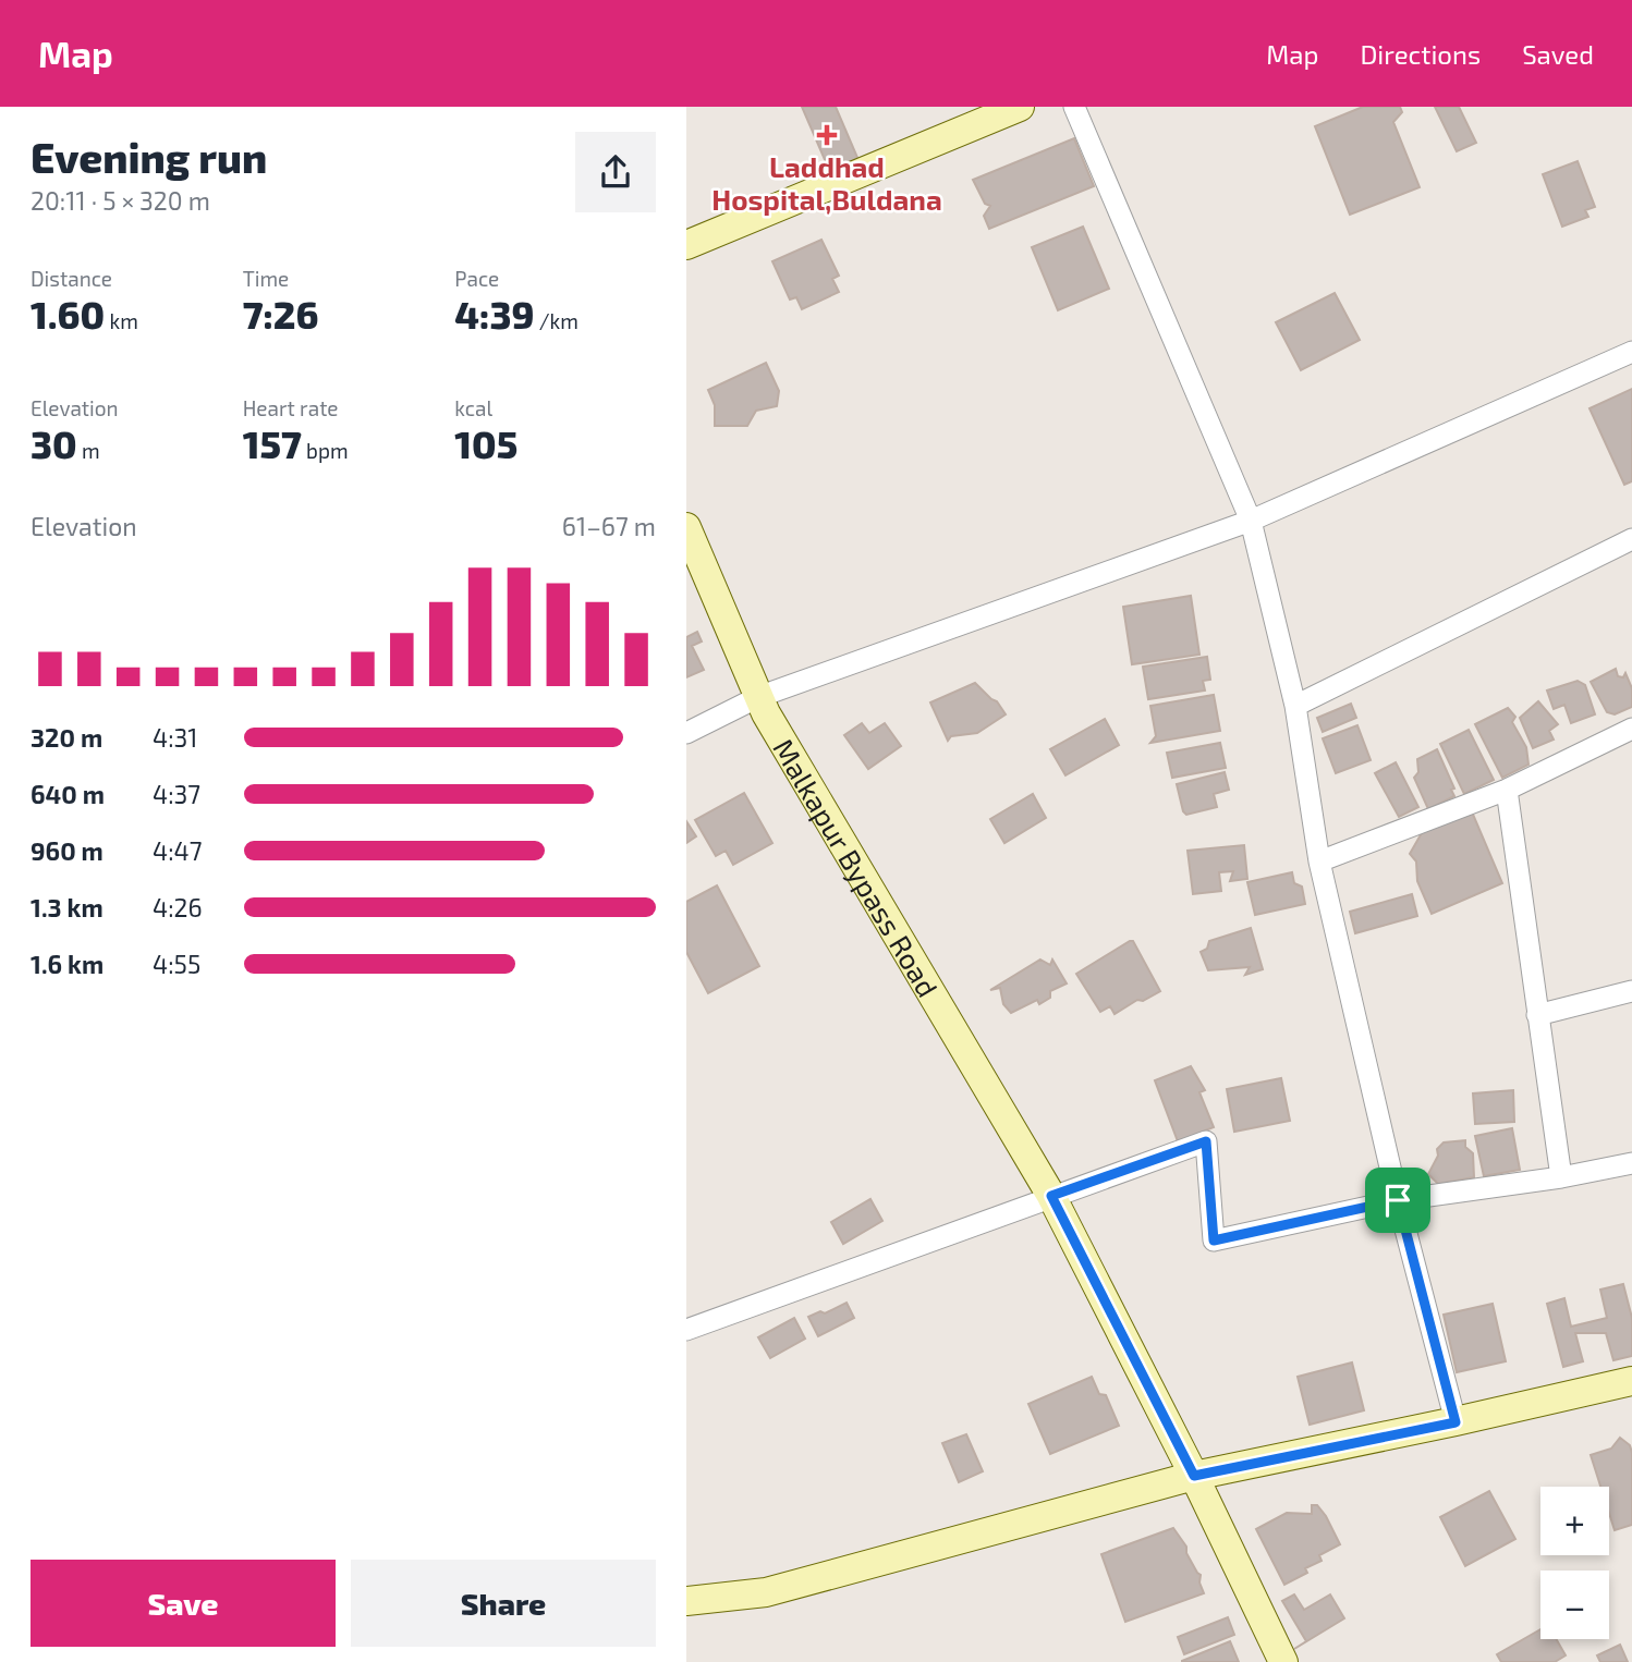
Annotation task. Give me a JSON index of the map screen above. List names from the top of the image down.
{
  "streets": {
    "street": ["Malkapur Bypass Road"]
  },
  "places": {
    "health": ["Laddhad Hospital,Buldana"]
  },
  "page": {
    "header": "Map",
    "nav": ["Map", "Directions", "Saved"],
    "heading": ["Evening run", "20:11 · 5 × 320 m"],
    "stats": [
      ["Distance", "1.60 km"],
      ["Time", "7:26"],
      ["Pace", "4:39 /km"],
      ["Elevation", "30 m"],
      ["Heart rate", "157 bpm"],
      ["kcal", "105"]
    ],
    "chart": ["Elevation", "61–67 m"],
    "list": [
      {
        "name": "320 m",
        "note": "4:31"
      },
      {
        "name": "640 m",
        "note": "4:37"
      },
      {
        "name": "960 m",
        "note": "4:47"
      },
      {
        "name": "1.3 km",
        "note": "4:26"
      },
      {
        "name": "1.6 km",
        "note": "4:55"
      }
    ],
    "map_buttons": ["+", "−"],
    "buttons": ["Save", "Share"]
  }
}
